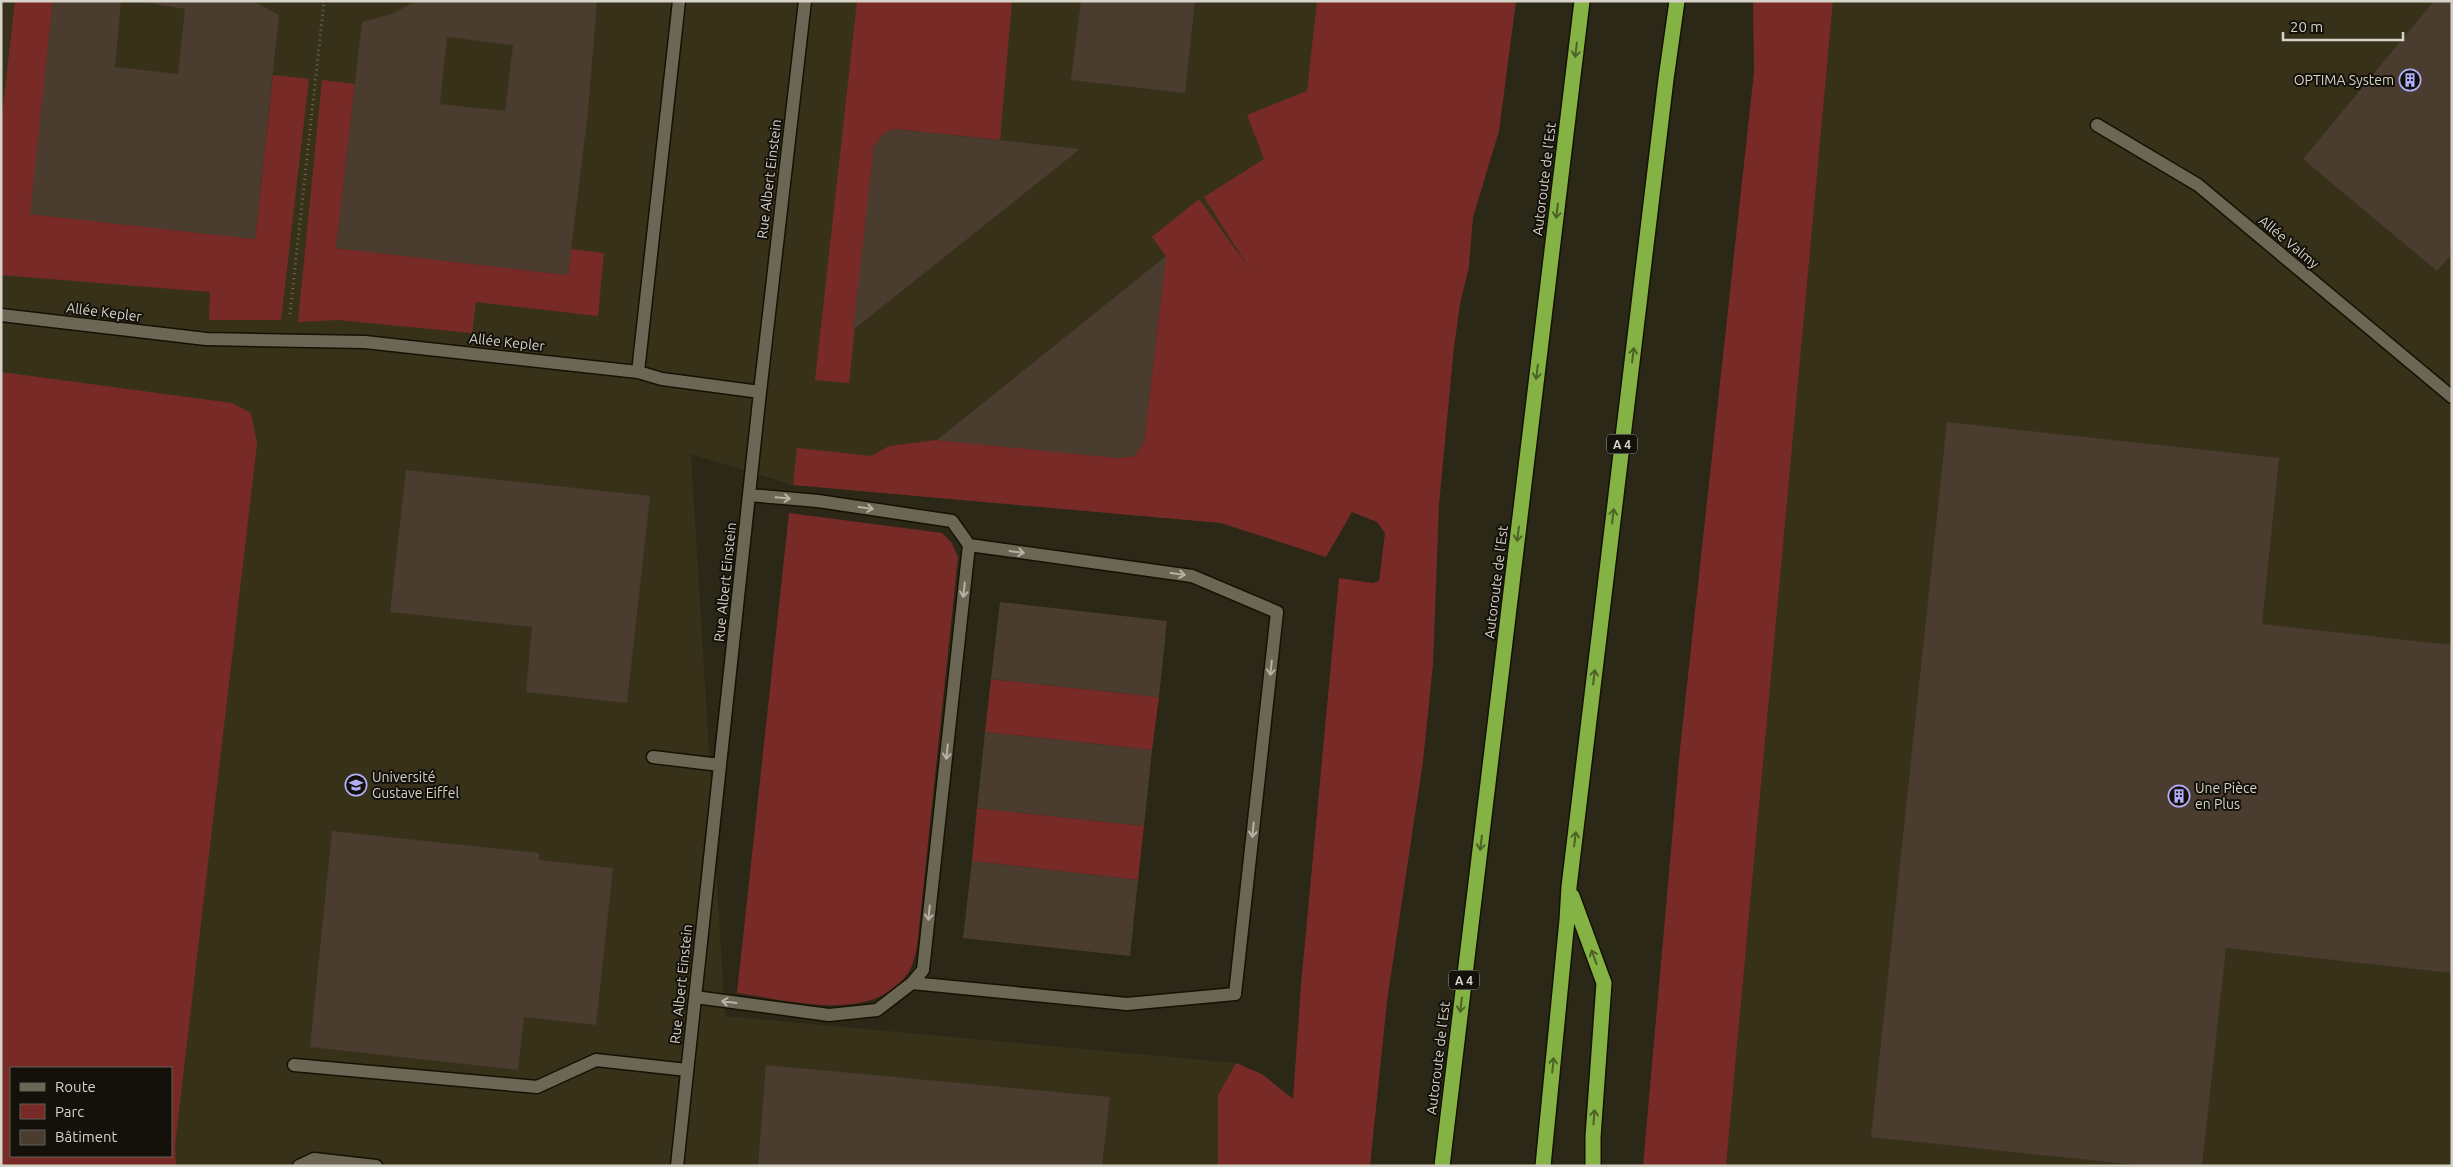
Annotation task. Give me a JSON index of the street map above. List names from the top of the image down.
{
  "streets": {
    "highway": ["Autoroute de l’Est", "A 4"],
    "street": ["Rue Albert Einstein", "Allée Valmy", "Allée Kepler"]
  },
  "crossings": [
    ["Rue Albert Einstein", "Allée Kepler"]
  ],
  "places": {
    "building": ["OPTIMA System", "Une Pièce en Plus"],
    "school or university": ["Université Gustave Eiffel"]
  },
  "legend": ["Route", "Parc", "Bâtiment"],
  "scale_bar": "20 m"
}
